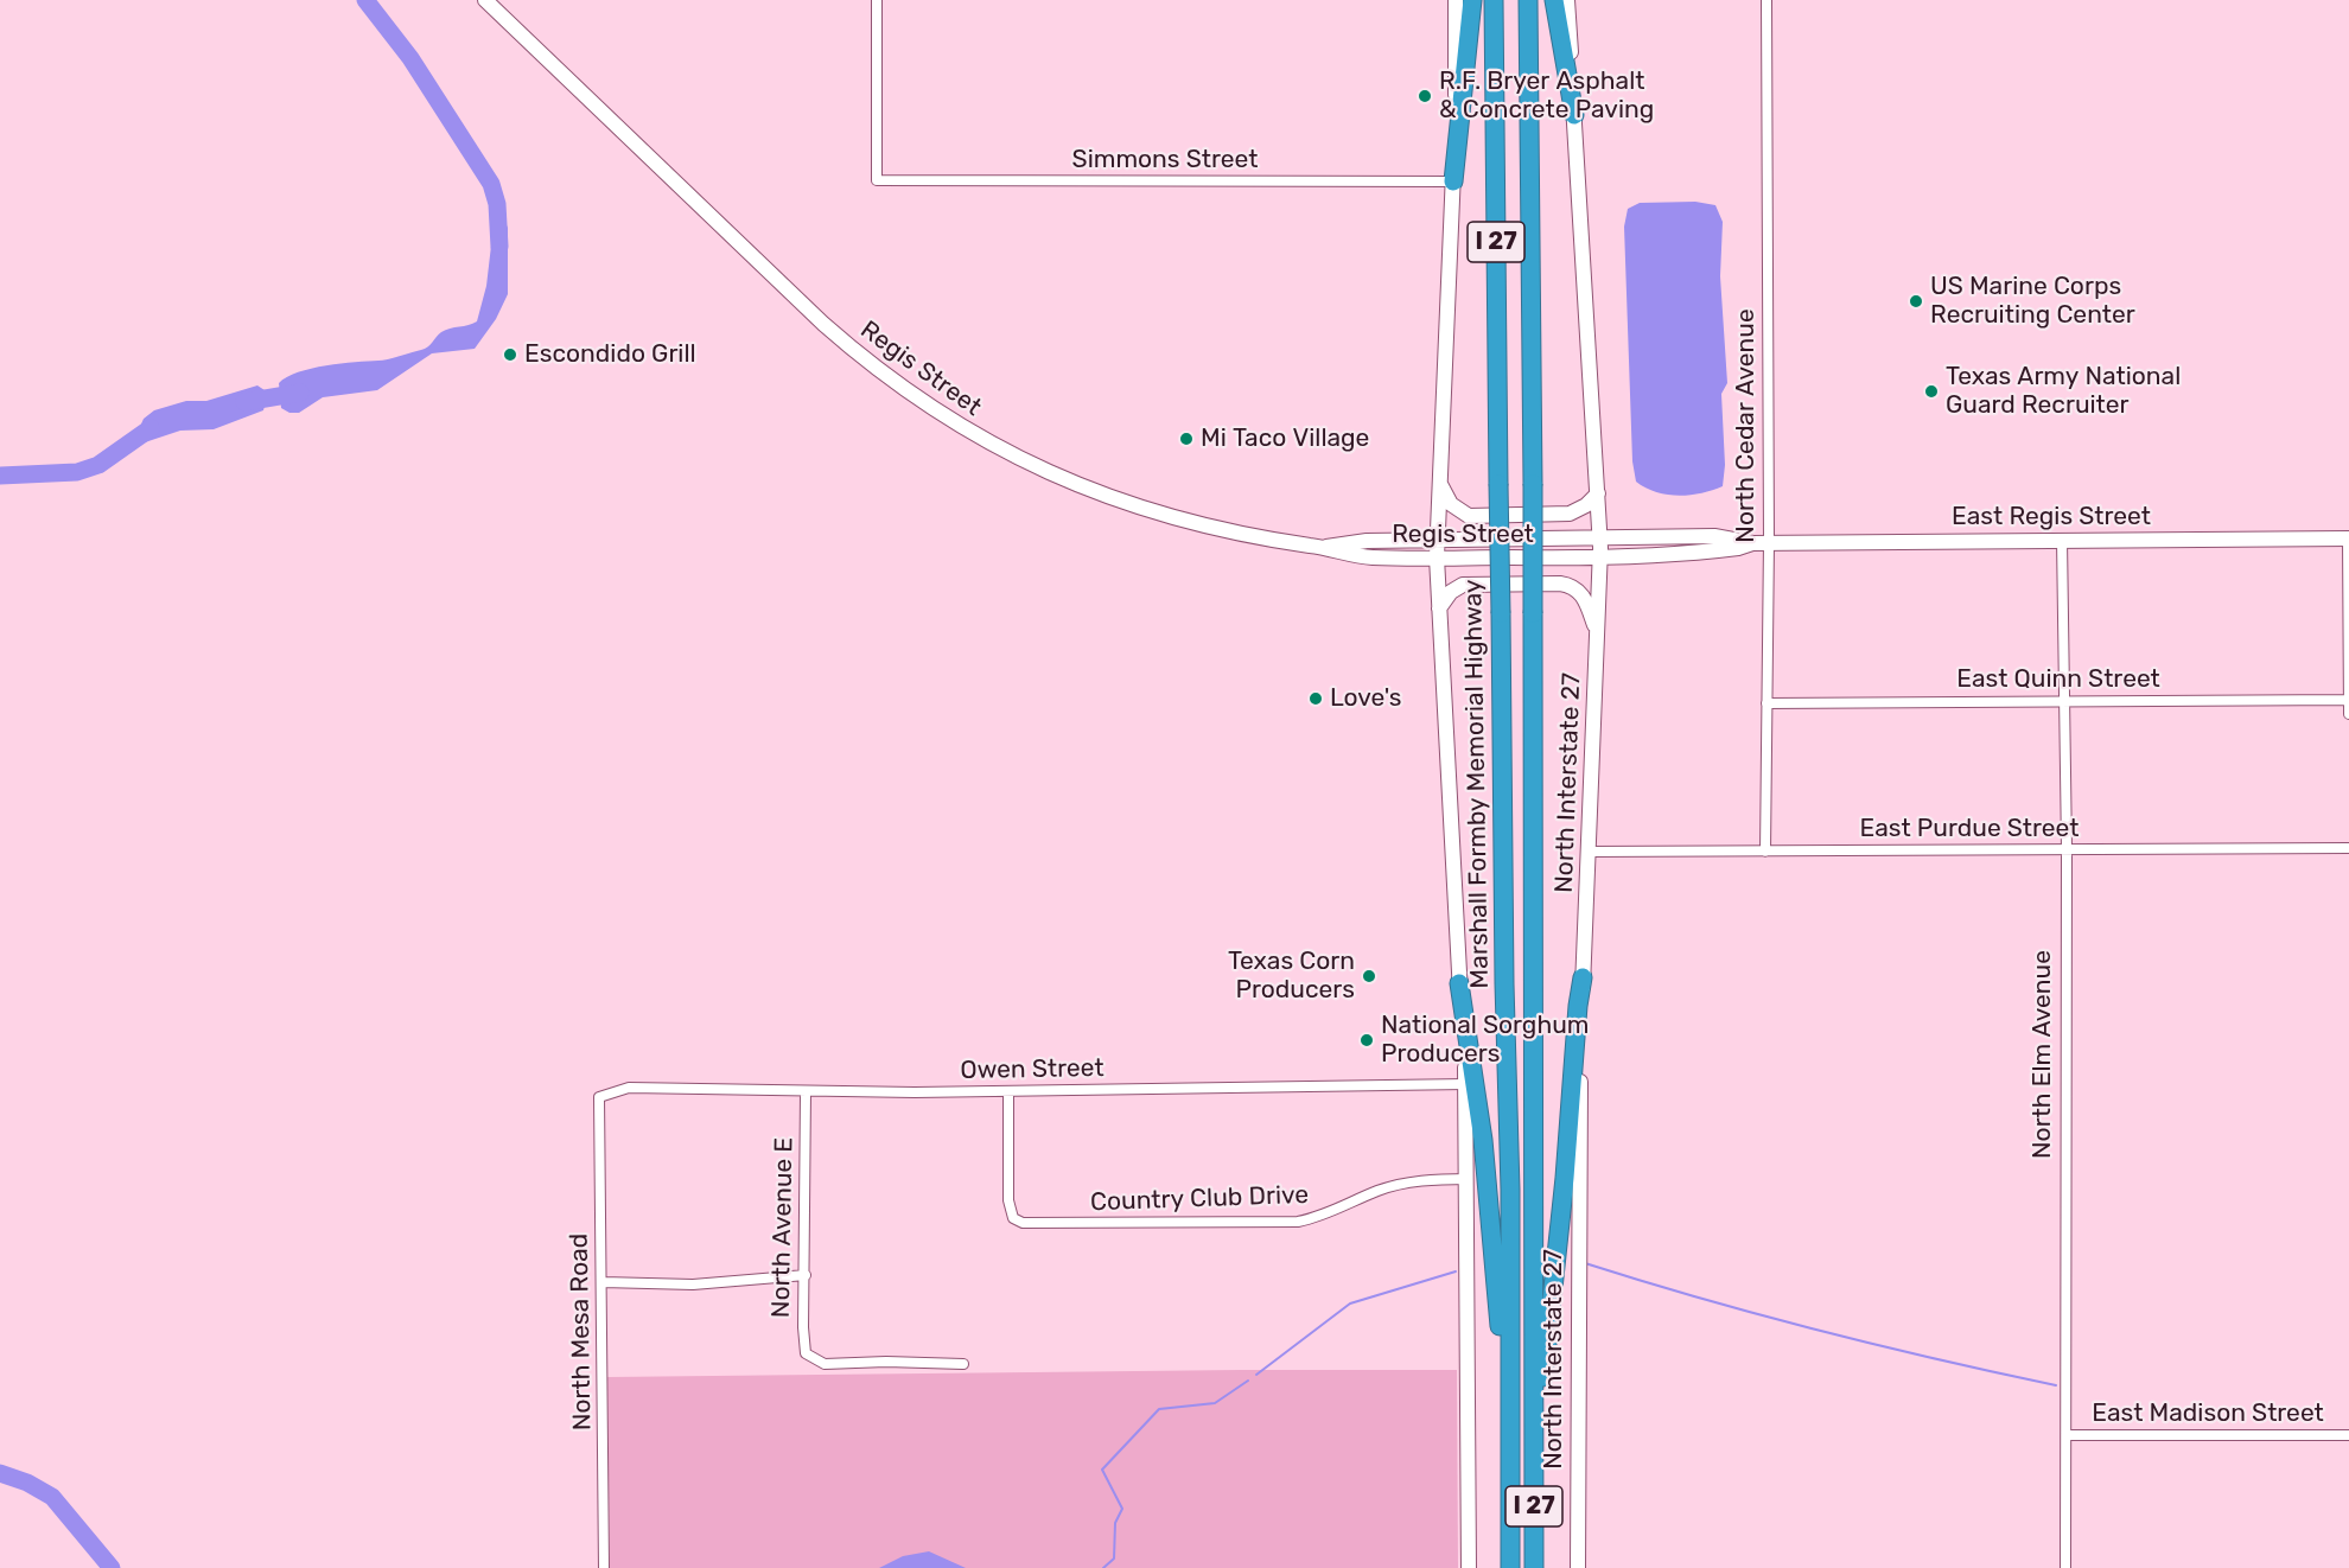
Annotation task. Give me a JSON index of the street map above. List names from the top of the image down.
{
  "streets": {
    "highway": ["I 27", "Marshall Formby Memorial Highway"],
    "main road": ["Regis Street", "East Regis Street", "North Interstate 27"],
    "street": [
      "Simmons Street",
      "North Cedar Avenue",
      "East Quinn Street",
      "East Purdue Street",
      "North Elm Avenue",
      "Owen Street",
      "Country Club Drive",
      "North Avenue E",
      "North Mesa Road",
      "East Madison Street"
    ]
  },
  "crossings": [
    ["Regis Street", "East Regis Street"],
    ["Regis Street", "North Interstate 27"],
    ["North Cedar Avenue", "East Regis Street"],
    ["North Cedar Avenue", "East Quinn Street"],
    ["North Cedar Avenue", "East Purdue Street"],
    ["East Regis Street", "North Interstate 27"],
    ["East Regis Street", "North Elm Avenue"],
    ["East Quinn Street", "North Elm Avenue"],
    ["North Interstate 27", "East Purdue Street"],
    ["East Purdue Street", "North Elm Avenue"],
    ["North Elm Avenue", "East Madison Street"],
    ["Owen Street", "Country Club Drive"],
    ["Owen Street", "North Avenue E"],
    ["Owen Street", "North Mesa Road"]
  ],
  "places": [
    "R.F. Bryer Asphalt & Concrete Paving",
    "US Marine Corps Recruiting Center",
    "Escondido Grill",
    "Texas Army National Guard Recruiter",
    "Mi Taco Village",
    "Love's",
    "Texas Corn Producers",
    "National Sorghum Producers"
  ]
}
